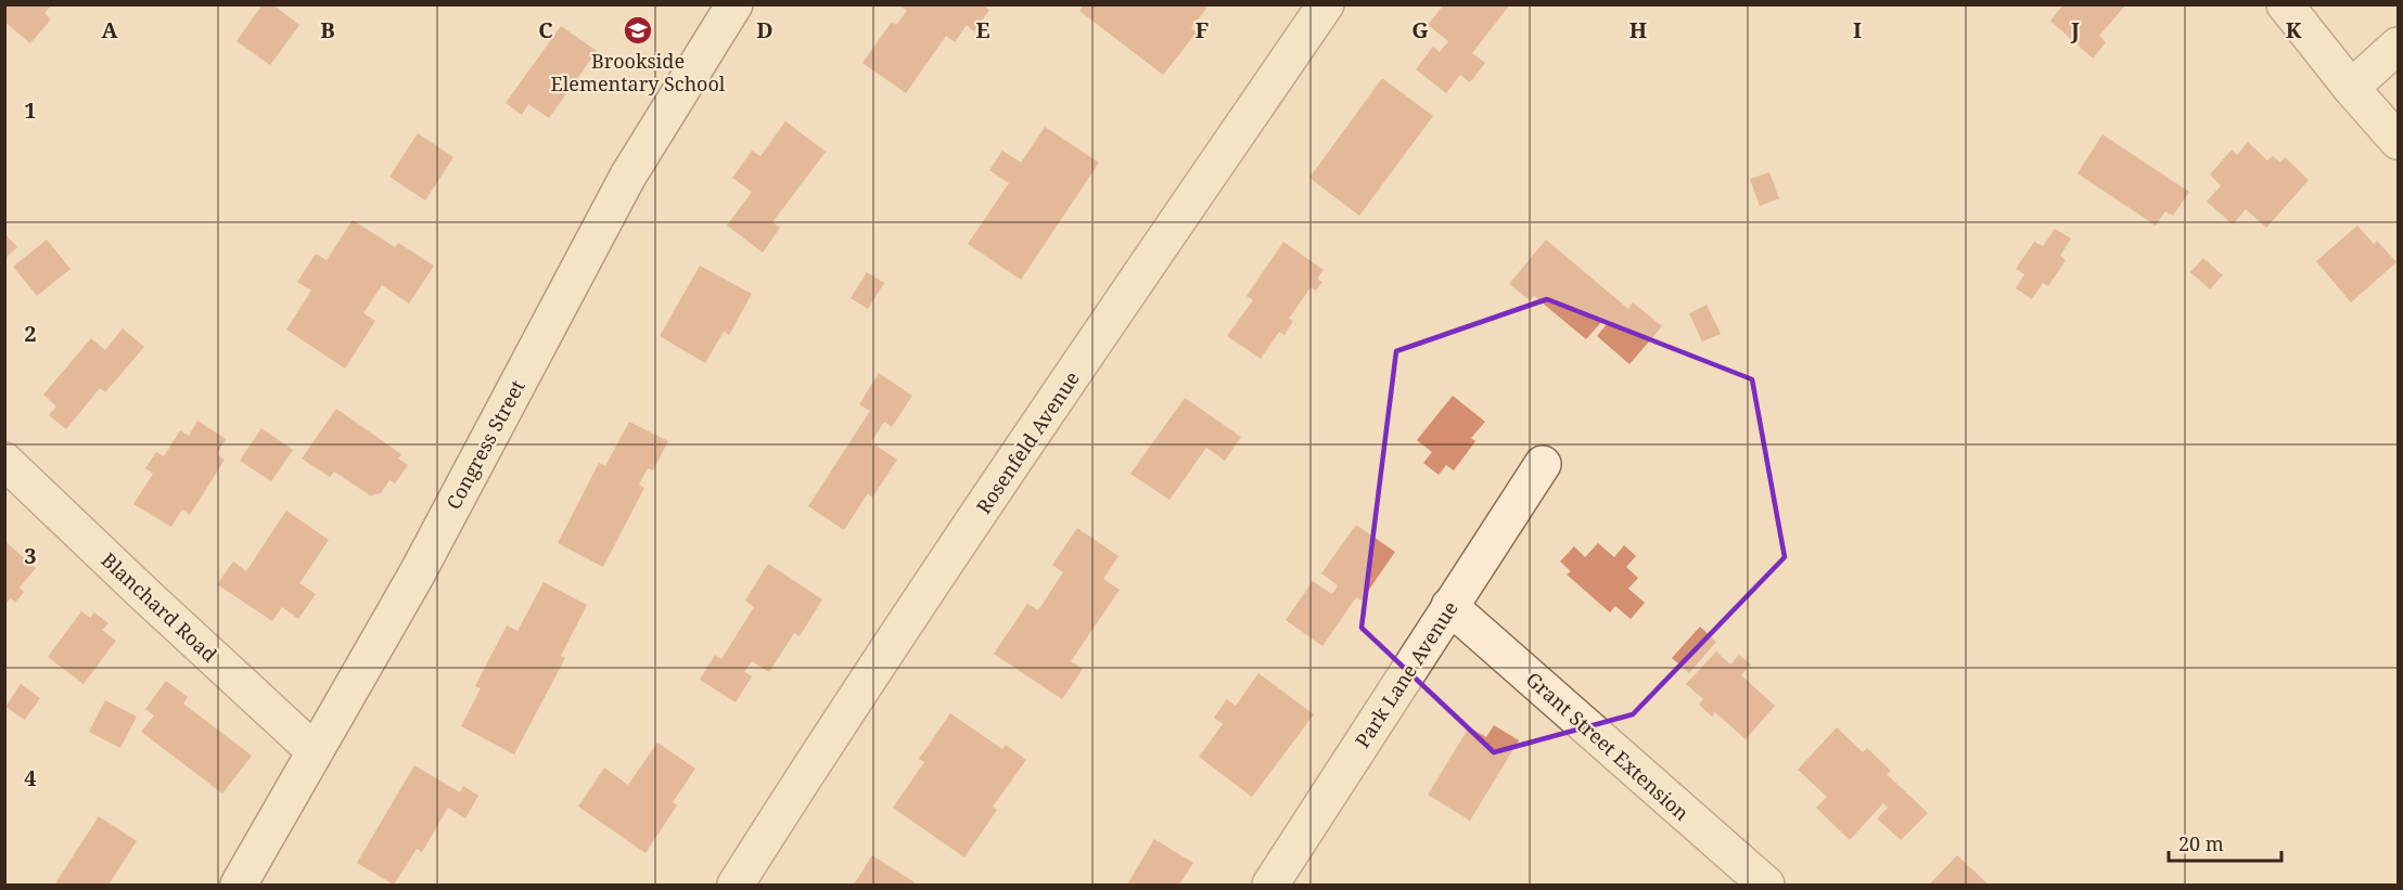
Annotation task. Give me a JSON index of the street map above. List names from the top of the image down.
{
  "streets": {
    "street": [
      "Rosenfeld Avenue",
      "Congress Street",
      "Blanchard Road",
      "Park Lane Avenue",
      "Grant Street Extension"
    ]
  },
  "crossings": [
    ["Congress Street", "Blanchard Road"],
    ["Park Lane Avenue", "Grant Street Extension"]
  ],
  "places": {
    "school or university": ["Brookside Elementary School"]
  },
  "scale_bar": "20 m",
  "grid": {
    "columns": [
      "A",
      "B",
      "C",
      "D",
      "E",
      "F",
      "G",
      "H",
      "I",
      "J",
      "K"
    ],
    "rows": [
      "1",
      "2",
      "3",
      "4"
    ]
  }
}
